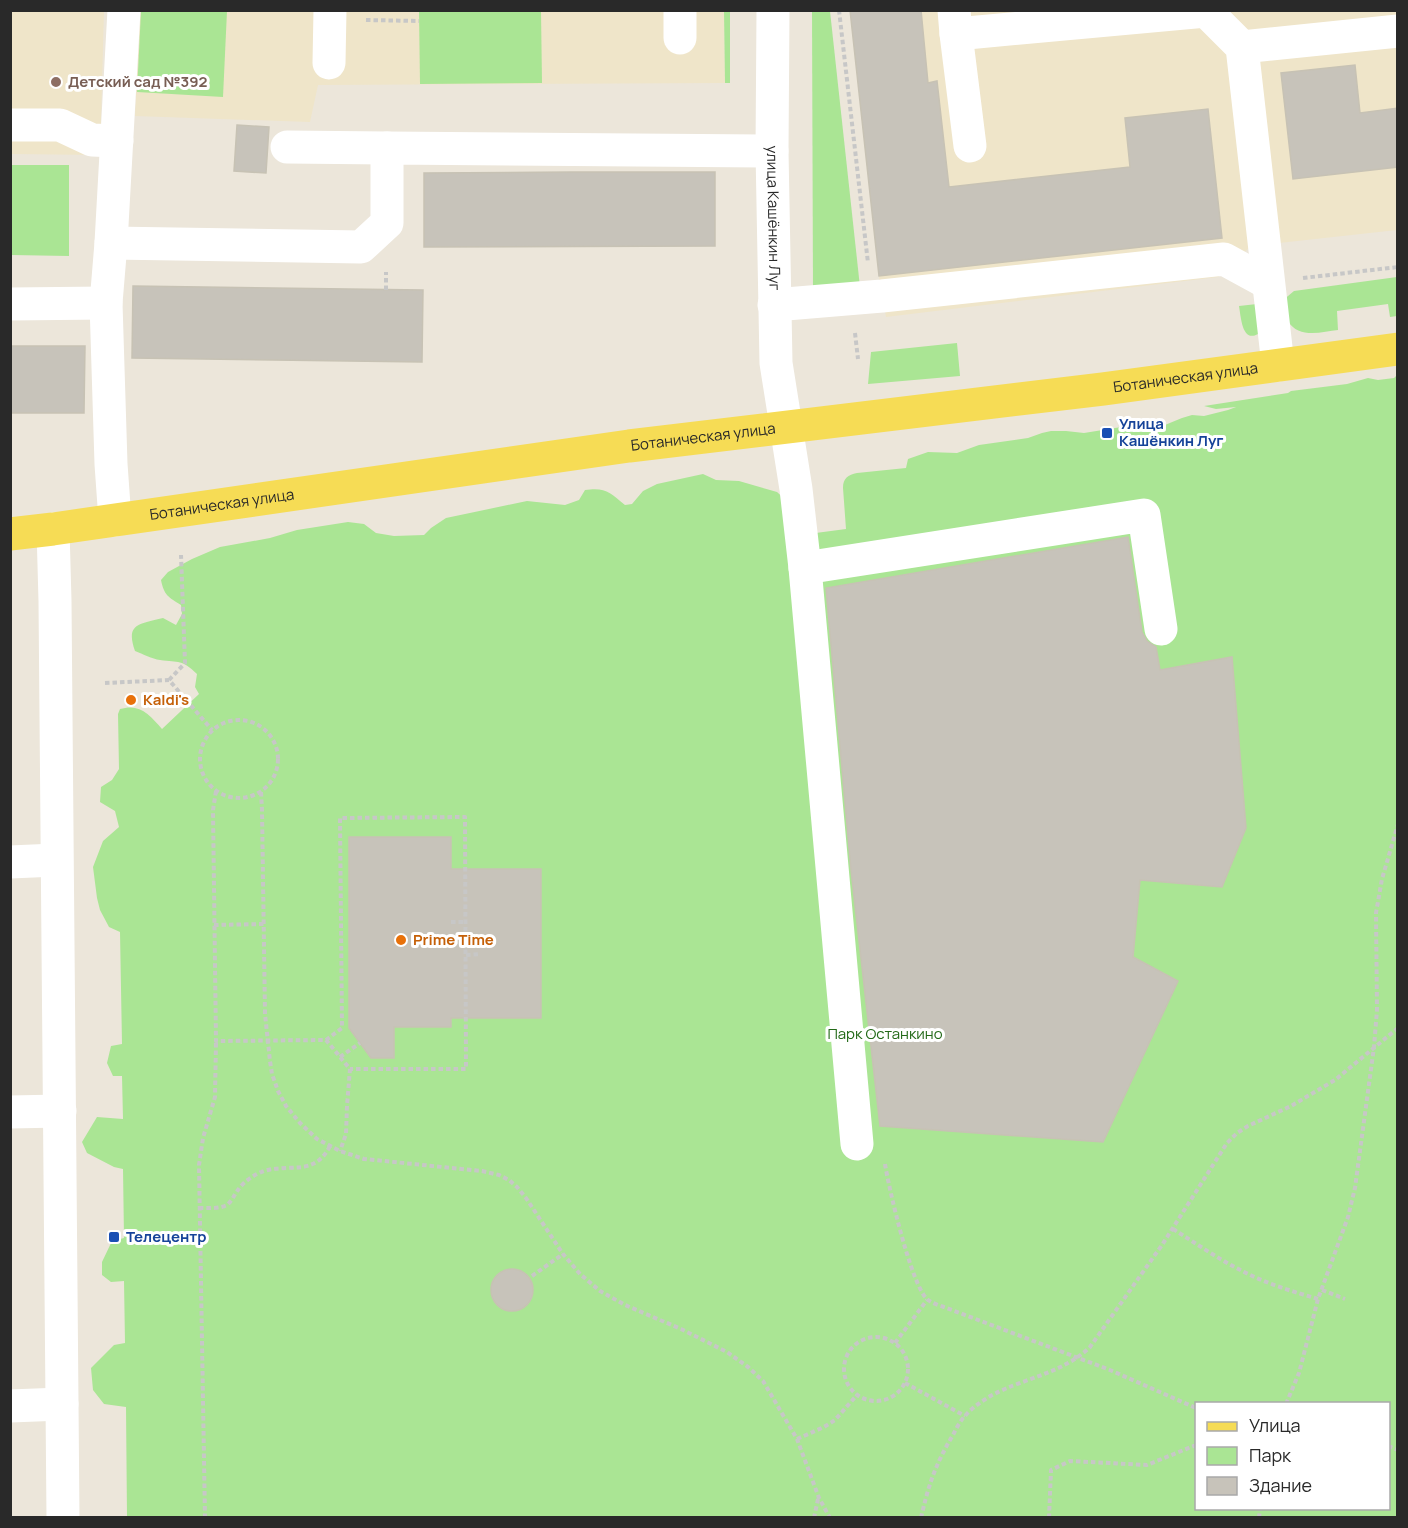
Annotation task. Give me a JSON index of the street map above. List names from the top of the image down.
{
  "streets": {
    "main road": ["Ботаническая улица"],
    "street": ["улица Кашёнкин Луг"]
  },
  "crossings": [
    ["улица Кашёнкин Луг", "Ботаническая улица"]
  ],
  "parks": ["Парк Останкино"],
  "places": {
    "other": ["Детский сад №392", "Kaldi's", "Prime Time"],
    "transit": ["Улица Кашёнкин Луг", "Телецентр"]
  },
  "legend": ["Улица", "Парк", "Здание"]
}
